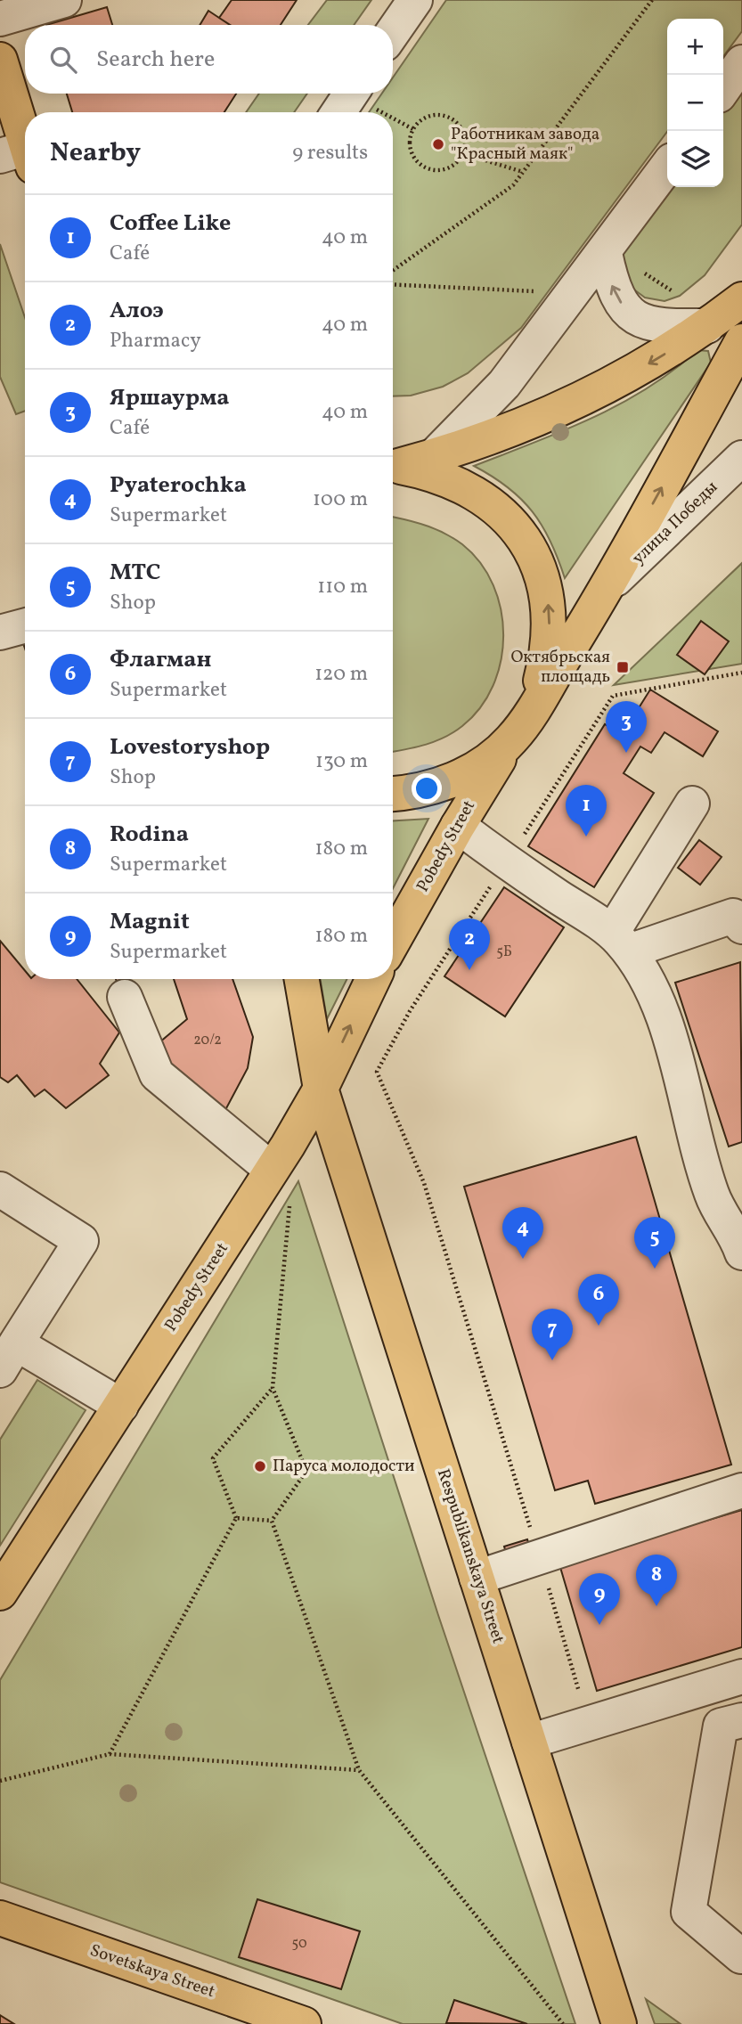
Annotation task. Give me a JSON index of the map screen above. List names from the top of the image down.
{
  "streets": {
    "main road": ["Pobedy Street", "Respublikanskaya Street", "Sovetskaya Street"],
    "street": ["улица Победы"]
  },
  "crossings": [
    ["Pobedy Street", "Respublikanskaya Street"]
  ],
  "places": {
    "other": ["Работникам завода \"Красный маяк\"", "Паруса молодости"],
    "transit": ["Октябрьская площадь"]
  },
  "house_numbers": ["5Б", "20/2", "50"],
  "page": {
    "map_buttons": ["+", "−"],
    "search": "Search here",
    "heading": ["Nearby", "9 results"],
    "list": [
      {
        "mark": "1",
        "name": "Coffee Like",
        "note": "Café",
        "value": "40 m"
      },
      {
        "mark": "2",
        "name": "Алоэ",
        "note": "Pharmacy",
        "value": "40 m"
      },
      {
        "mark": "3",
        "name": "Яршаурма",
        "note": "Café",
        "value": "40 m"
      },
      {
        "mark": "4",
        "name": "Pyaterochka",
        "note": "Supermarket",
        "value": "100 m"
      },
      {
        "mark": "5",
        "name": "МТС",
        "note": "Shop",
        "value": "110 m"
      },
      {
        "mark": "6",
        "name": "Флагман",
        "note": "Supermarket",
        "value": "120 m"
      },
      {
        "mark": "7",
        "name": "Lovestoryshop",
        "note": "Shop",
        "value": "130 m"
      },
      {
        "mark": "8",
        "name": "Rodina",
        "note": "Supermarket",
        "value": "180 m"
      },
      {
        "mark": "9",
        "name": "Magnit",
        "note": "Supermarket",
        "value": "180 m"
      }
    ],
    "pins": [
      "3",
      "1",
      "2",
      "4",
      "5",
      "6",
      "7",
      "8",
      "9"
    ]
  }
}
